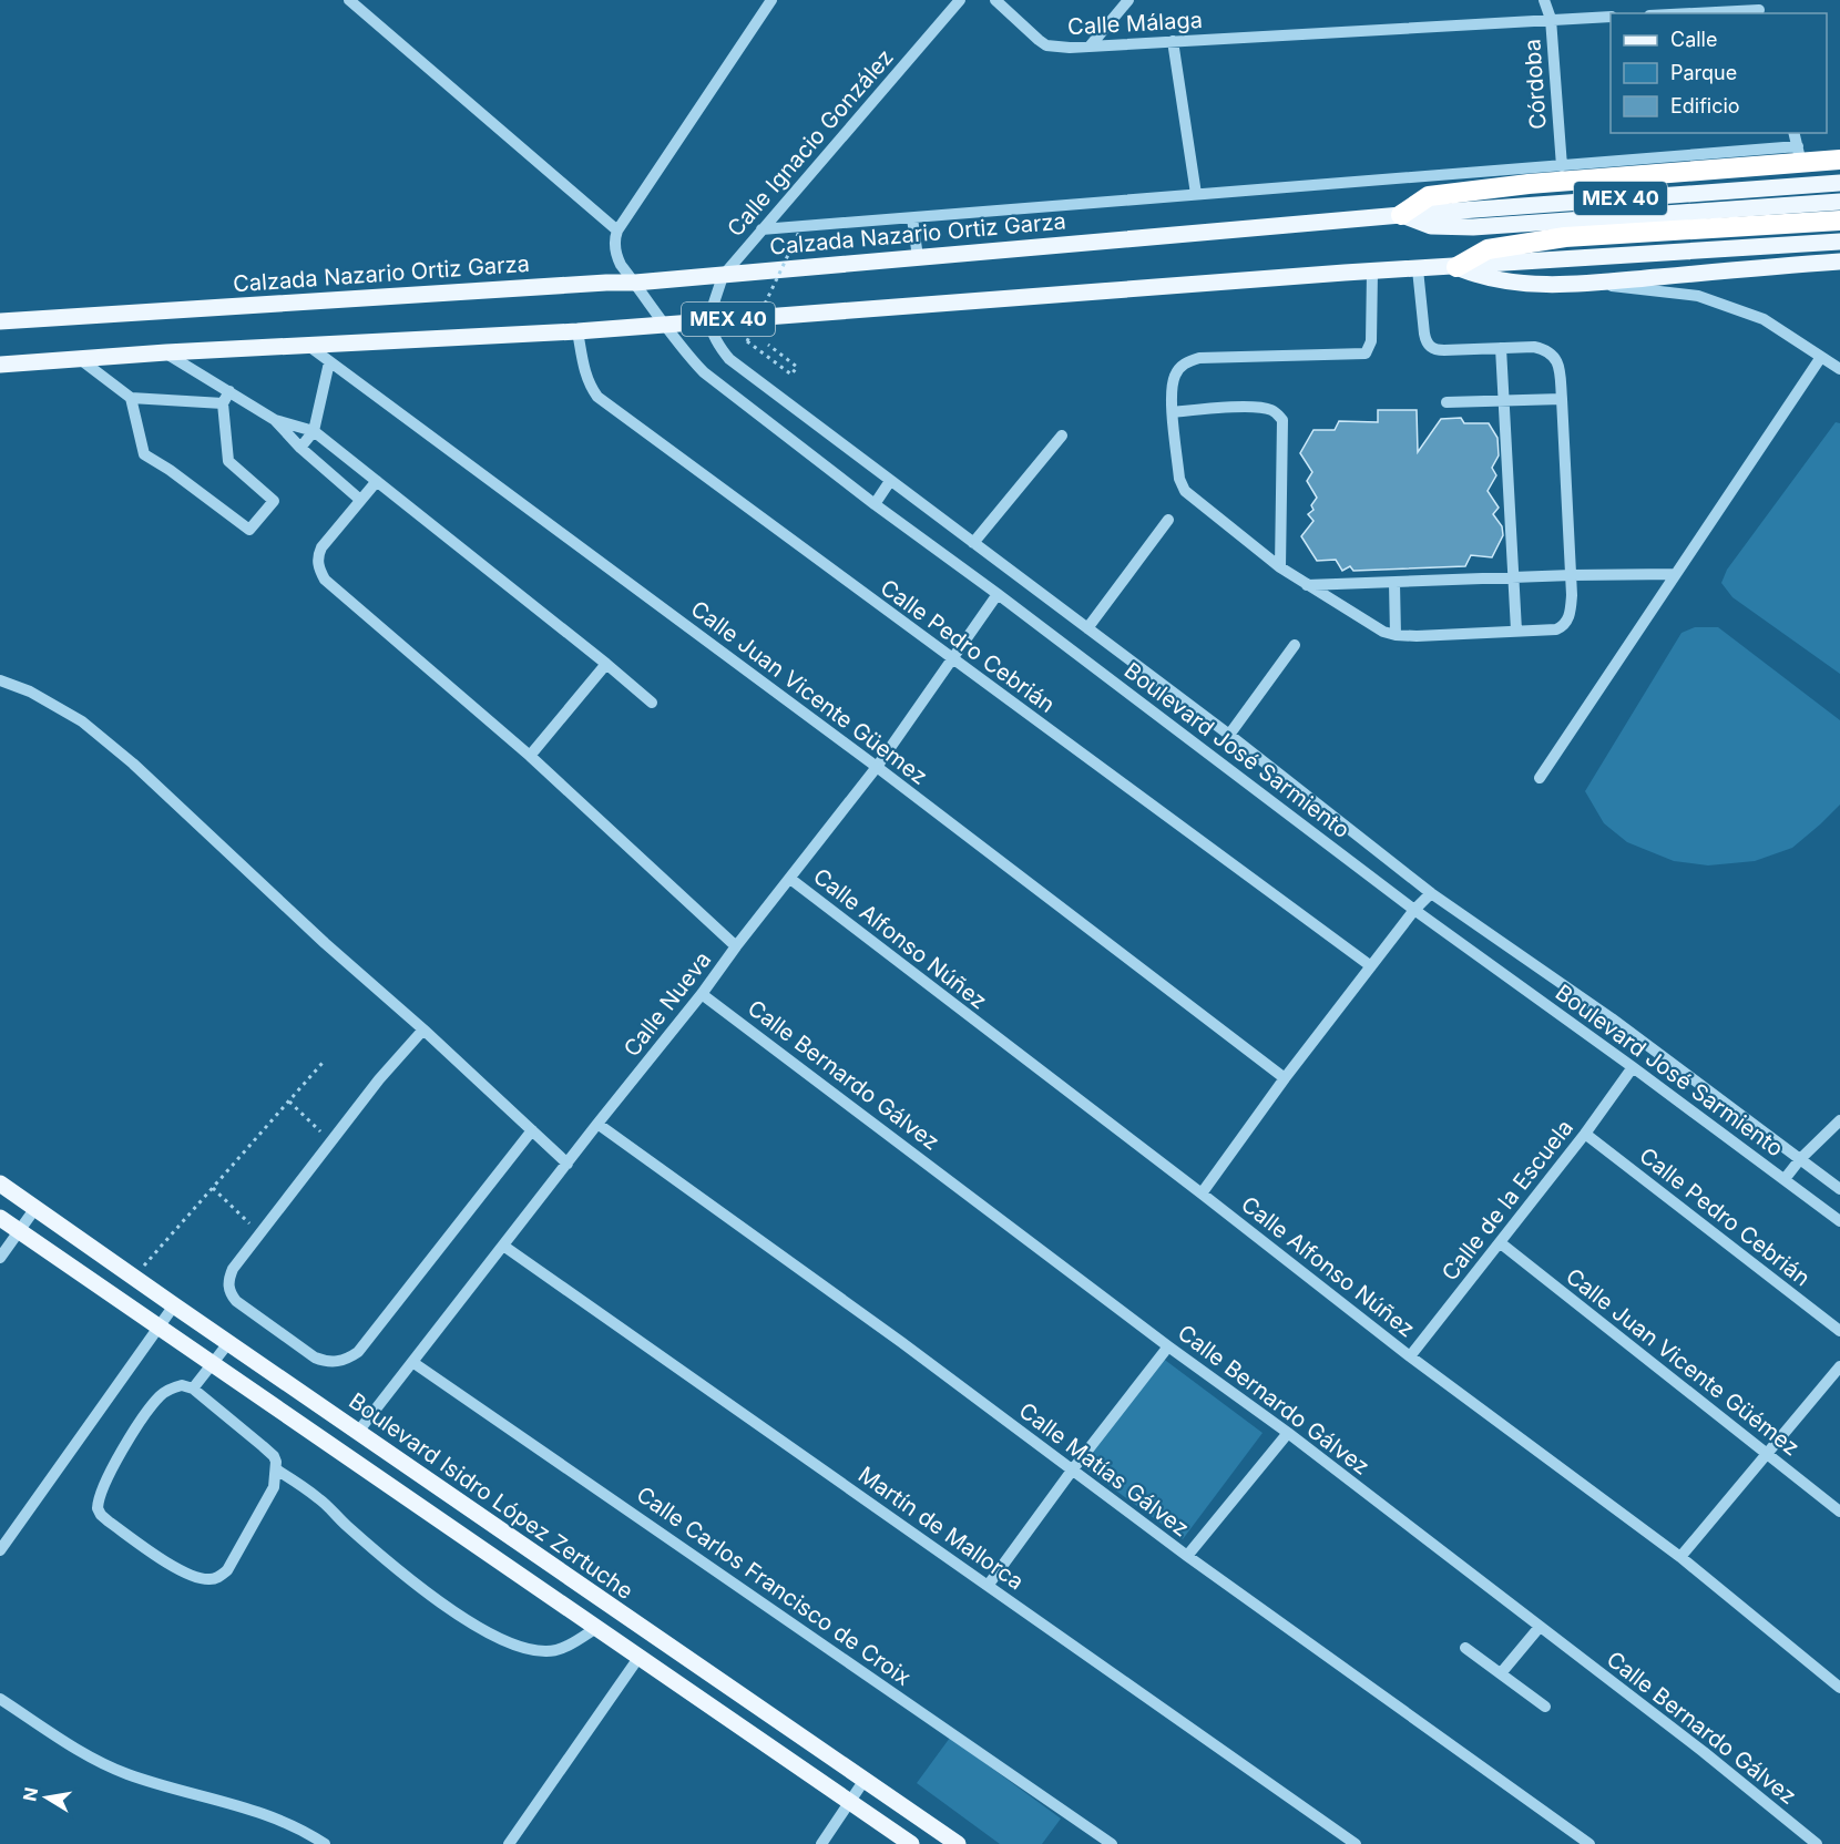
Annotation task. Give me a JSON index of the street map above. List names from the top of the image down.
{
  "streets": {
    "main road": ["MEX 40", "Calzada Nazario Ortiz Garza", "Boulevard Isidro López Zertuche"],
    "street": [
      "Calle Málaga",
      "Córdoba",
      "Calle Ignacio González",
      "Calle Pedro Cebrián",
      "Calle Juan Vicente Güemez",
      "Boulevard José Sarmiento",
      "Calle Alfonso Núñez",
      "Calle Nueva",
      "Calle Bernardo Gálvez",
      "Calle de la Escuela",
      "Calle Juan Vicente Güémez",
      "Calle Matías Gálvez",
      "Martín de Mallorca",
      "Calle Carlos Francisco de Croix"
    ]
  },
  "crossings": [
    ["Calle Málaga", "Córdoba"],
    ["Calle Ignacio González", "MEX 40"],
    ["Calle Ignacio González", "Calzada Nazario Ortiz Garza"],
    ["Calle Ignacio González", "Boulevard José Sarmiento"],
    ["MEX 40", "Calle Pedro Cebrián"],
    ["MEX 40", "Calle Juan Vicente Güemez"],
    ["MEX 40", "Boulevard José Sarmiento"],
    ["Calzada Nazario Ortiz Garza", "Boulevard José Sarmiento"],
    ["Calle Pedro Cebrián", "Calle Nueva"],
    ["Calle Pedro Cebrián", "Calle de la Escuela"],
    ["Calle Juan Vicente Güemez", "Calle Nueva"],
    ["Boulevard José Sarmiento", "Calle Nueva"],
    ["Boulevard José Sarmiento", "Calle de la Escuela"],
    ["Calle Alfonso Núñez", "Calle Nueva"],
    ["Calle Alfonso Núñez", "Calle de la Escuela"],
    ["Calle Nueva", "Calle Bernardo Gálvez"],
    ["Calle Nueva", "Calle Matías Gálvez"],
    ["Calle Nueva", "Boulevard Isidro López Zertuche"],
    ["Calle Nueva", "Martín de Mallorca"],
    ["Calle Nueva", "Calle Carlos Francisco de Croix"],
    ["Calle de la Escuela", "Calle Juan Vicente Güémez"]
  ],
  "legend": ["Calle", "Parque", "Edificio"],
  "north": "left"
}
